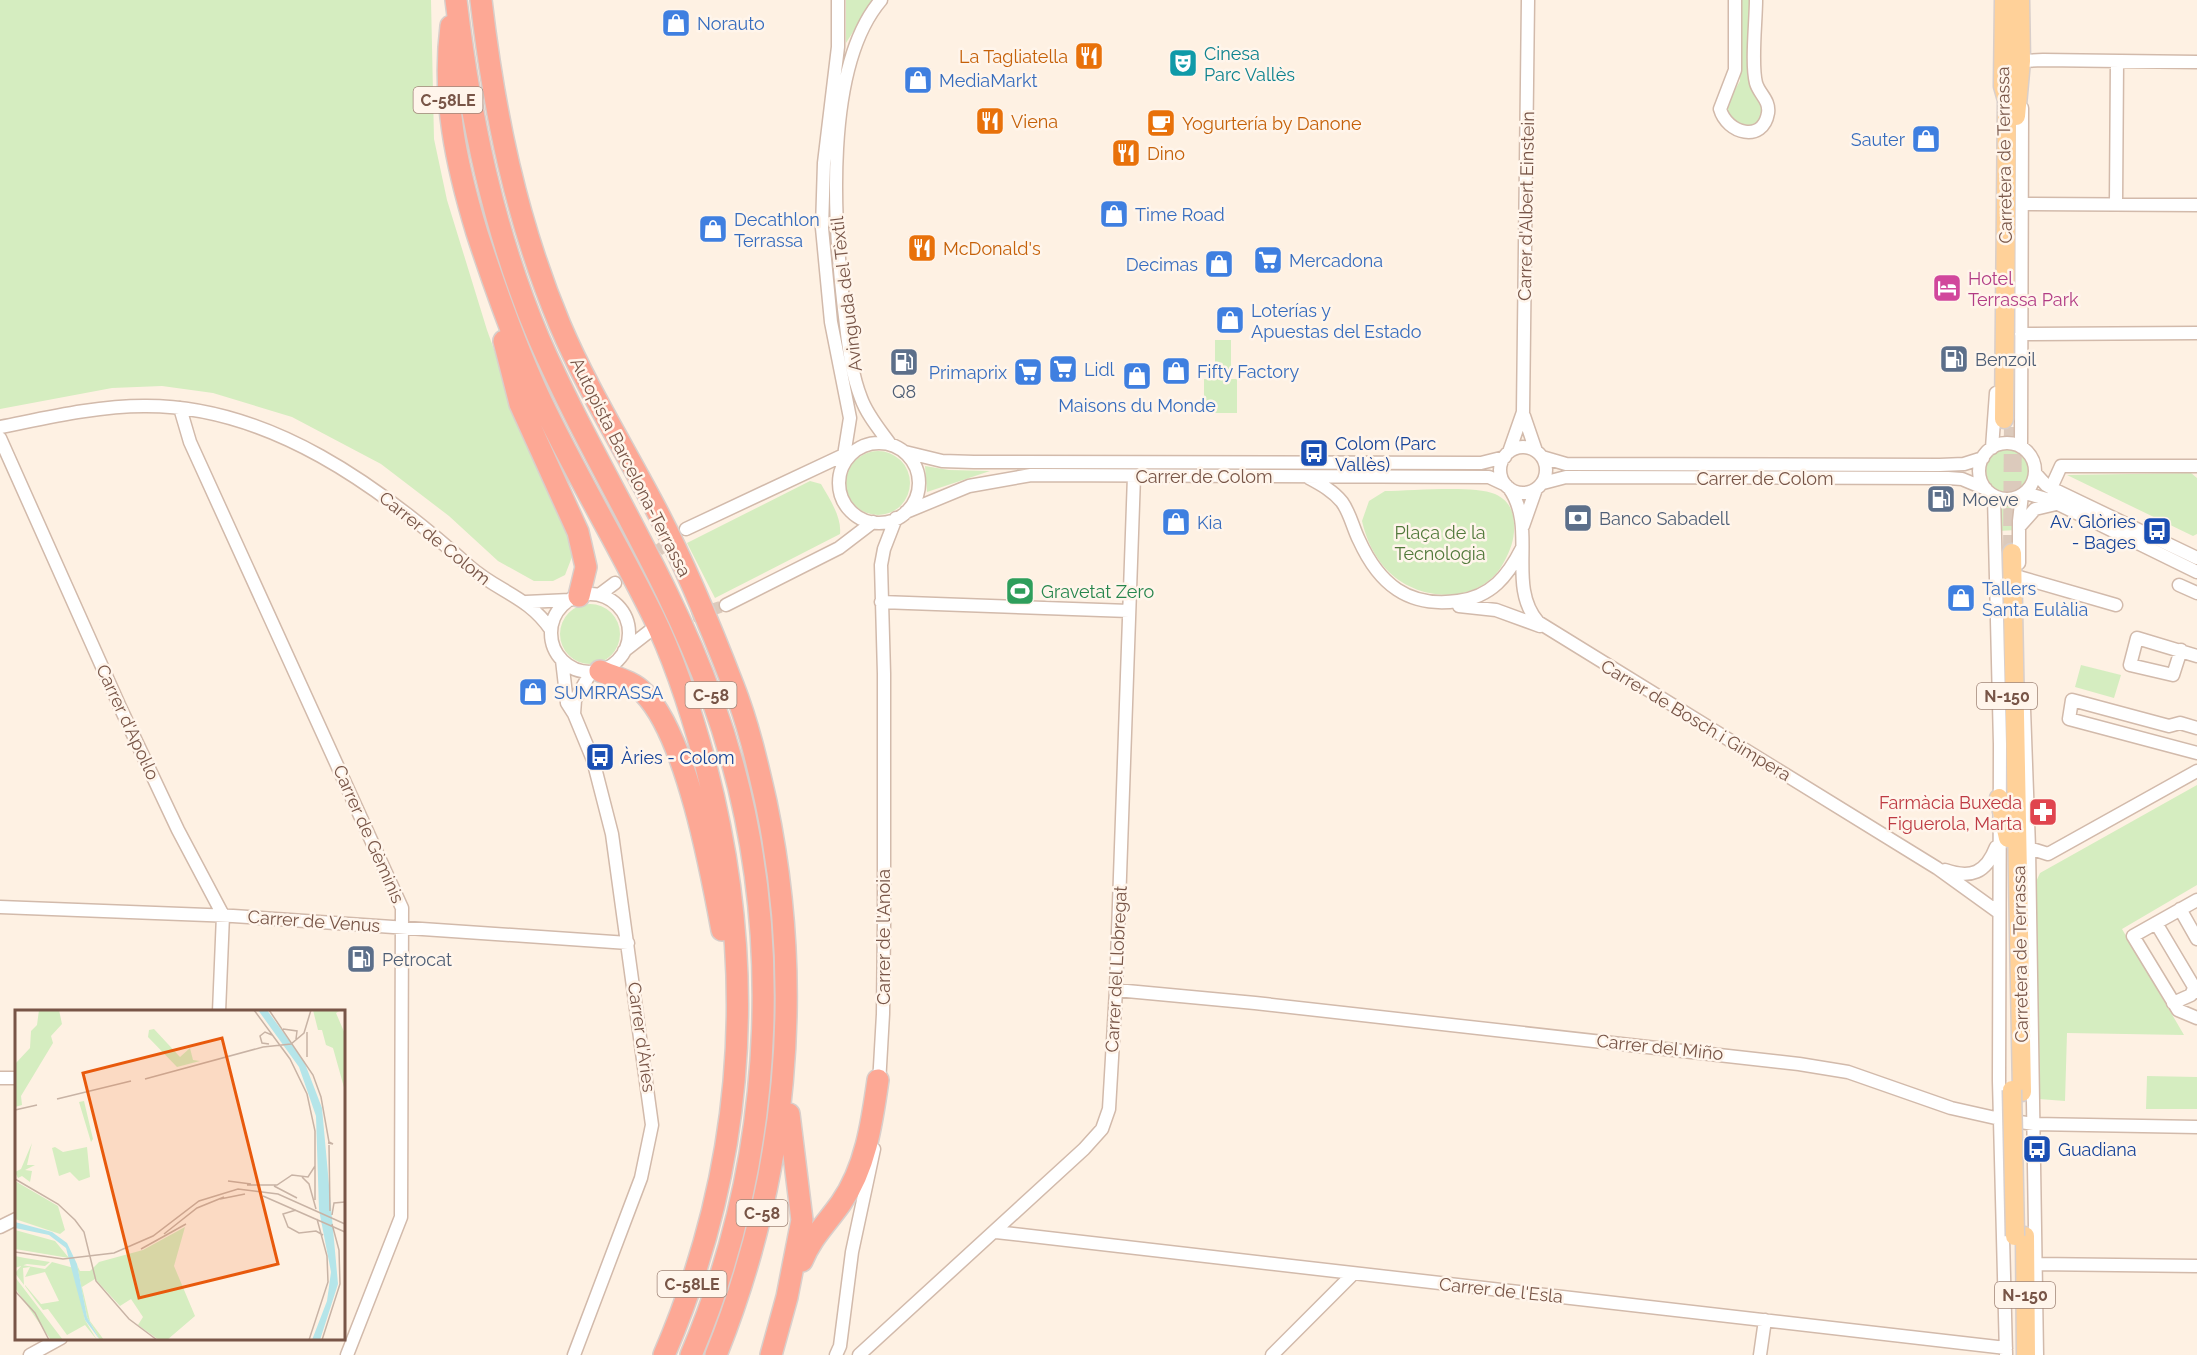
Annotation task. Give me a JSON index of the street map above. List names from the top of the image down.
{
  "streets": {
    "highway": ["C-58LE", "Autopista Barcelona-Terrassa", "C-58"],
    "main road": ["Carretera de Terrassa", "N-150"],
    "street": [
      "Carrer d'Albert Einstein",
      "Avinguda del Tèxtil",
      "Carrer de Colom",
      "Carrer de Bosch i Gimpera",
      "Carrer d'Apol·lo",
      "Carrer de Gèminis",
      "Carrer de Venus",
      "Carrer de l'Anoia",
      "Carrer del Llobregat",
      "Carrer d'Àries",
      "Carrer del Miño",
      "Carrer de l'Esla"
    ]
  },
  "crossings": [
    ["C-58LE", "Autopista Barcelona-Terrassa"],
    ["Carretera de Terrassa", "Carrer de Bosch i Gimpera"],
    ["Carretera de Terrassa", "Carrer de l'Esla"],
    ["Carrer d'Albert Einstein", "Carrer de Colom"],
    ["Carrer d'Albert Einstein", "Carrer de Bosch i Gimpera"],
    ["Avinguda del Tèxtil", "Carrer de Colom"],
    ["Avinguda del Tèxtil", "Carrer de l'Anoia"],
    ["Carrer de Colom", "Carrer de Bosch i Gimpera"],
    ["Carrer de Colom", "Carrer de Gèminis"],
    ["Carrer de Colom", "Carrer de l'Anoia"],
    ["Carrer de Colom", "Carrer del Llobregat"],
    ["Carrer de Colom", "Carrer d'Àries"],
    ["Carrer d'Apol·lo", "Carrer de Venus"],
    ["Carrer de Gèminis", "Carrer de Venus"],
    ["Carrer de Venus", "Carrer d'Àries"],
    ["Carrer del Llobregat", "Carrer del Miño"],
    ["Carrer del Llobregat", "Carrer de l'Esla"]
  ],
  "parks": ["Plaça de la Tecnologia"],
  "places": {
    "shop": [
      "Norauto",
      "MediaMarkt",
      "Sauter",
      "Time Road",
      "Decathlon Terrassa",
      "Decimas",
      "Loterías y Apuestas del Estado",
      "Fifty Factory",
      "Maisons du Monde",
      "Kia",
      "Tallers Santa Eulàlia",
      "SUMRRASSA"
    ],
    "restaurant": [
      "La Tagliatella",
      "Viena",
      "Dino",
      "McDonald's"
    ],
    "theatre": ["Cinesa Parc Vallès"],
    "cafe": ["Yogurtería by Danone"],
    "supermarket": ["Mercadona", "Lidl", "Primaprix"],
    "hotel": ["Hotel Terrassa Park"],
    "fuel station": [
      "Benzoil",
      "Q8",
      "Moeve",
      "Petrocat"
    ],
    "bus stop": [
      "Colom (Parc Vallès)",
      "Av. Glòries - Bages",
      "Àries - Colom",
      "Guadiana"
    ],
    "bank": ["Banco Sabadell"],
    "sports": ["Gravetat Zero"],
    "pharmacy": ["Farmàcia Buxeda Figuerola, Marta"]
  }
}
